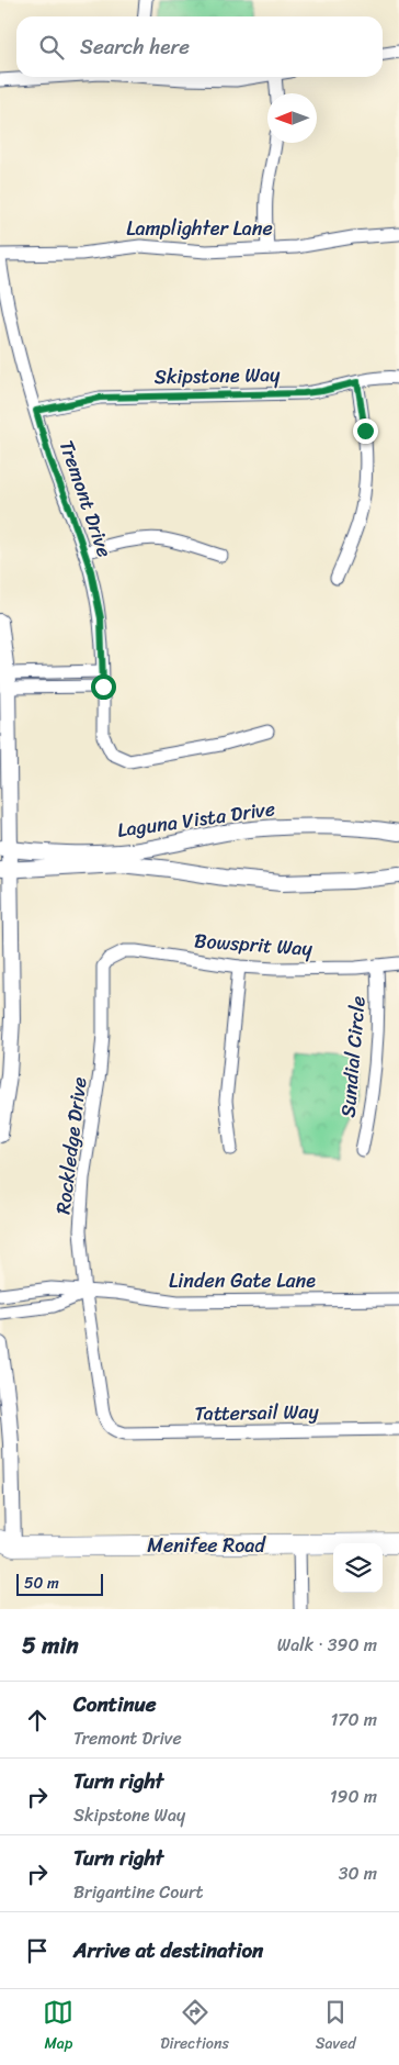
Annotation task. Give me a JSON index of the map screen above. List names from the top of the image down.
{
  "streets": {
    "main road": ["Menifee Road"],
    "street": [
      "Lamplighter Lane",
      "Skipstone Way",
      "Tremont Drive",
      "Laguna Vista Drive",
      "Bowsprit Way",
      "Sundial Circle",
      "Rockledge Drive",
      "Linden Gate Lane",
      "Tattersail Way"
    ]
  },
  "crossings": [
    ["Lamplighter Lane", "Tremont Drive"],
    ["Skipstone Way", "Tremont Drive"],
    ["Bowsprit Way", "Sundial Circle"],
    ["Bowsprit Way", "Rockledge Drive"],
    ["Rockledge Drive", "Linden Gate Lane"],
    ["Rockledge Drive", "Tattersail Way"]
  ],
  "scale_bar": "50 m",
  "north": "left",
  "page": {
    "search": "Search here",
    "scale": "50 m",
    "heading": ["5 min", "Walk · 390 m"],
    "list": [
      ["Continue", "Tremont Drive", "170 m"],
      ["Turn right", "Skipstone Way", "190 m"],
      ["Turn right", "Brigantine Court", "30 m"],
      "Arrive at destination"
    ],
    "nav": ["Map", "Directions", "Saved"]
  }
}
